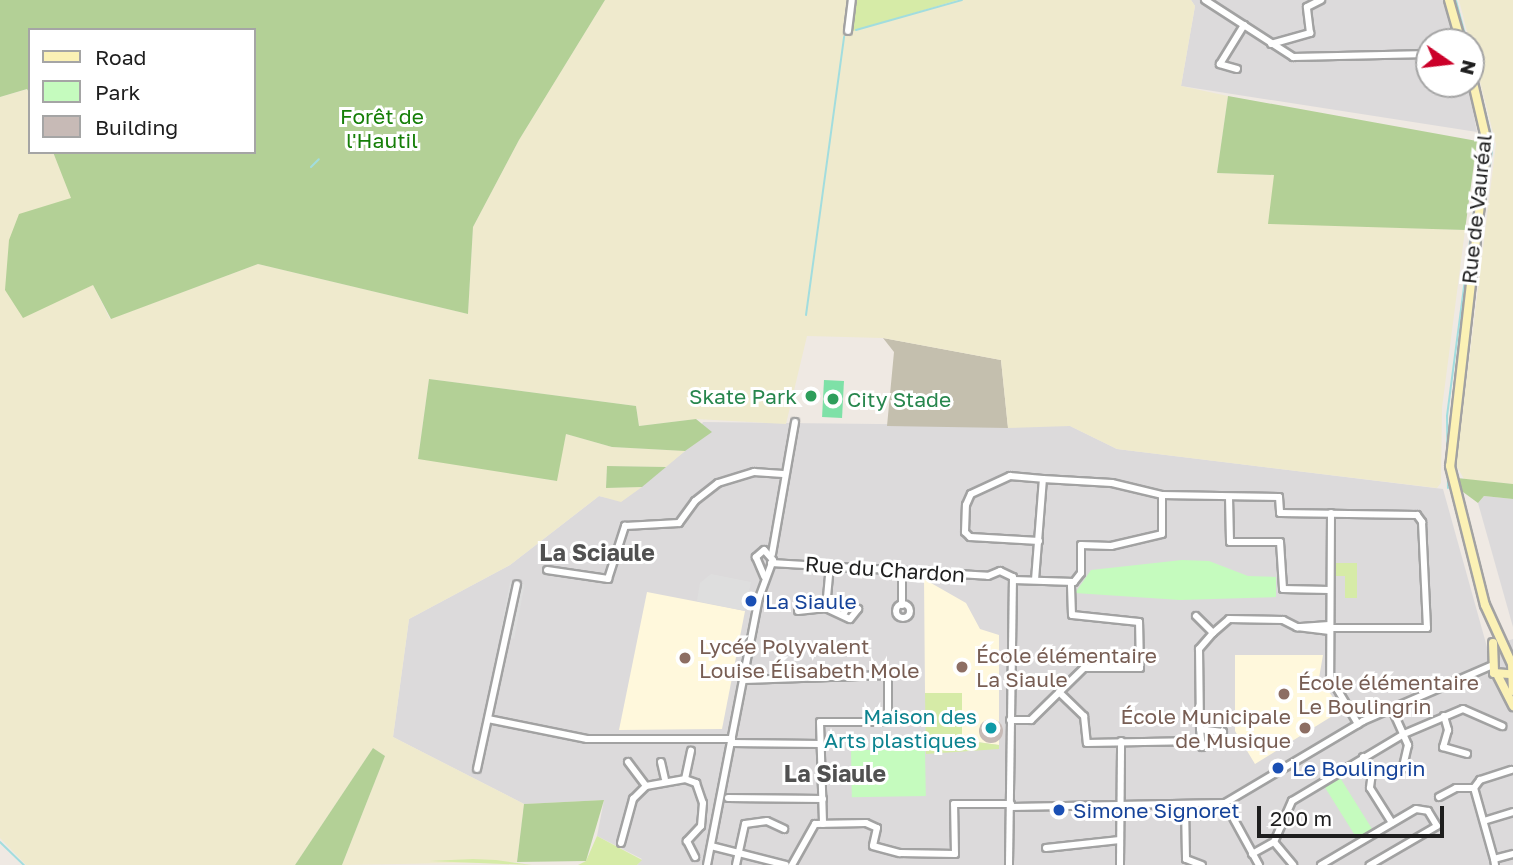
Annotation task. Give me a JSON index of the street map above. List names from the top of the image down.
{
  "streets": {
    "main road": ["Rue de Vauréal"],
    "street": ["Rue du Chardon"]
  },
  "districts": ["La Sciaule", "La Siaule"],
  "parks": ["Forêt de l'Hautil"],
  "places": [
    "Skate Park",
    "City Stade",
    "La Siaule",
    "Lycée Polyvalent Louise Élisabeth Mole",
    "École élémentaire La Siaule",
    "École élémentaire Le Boulingrin",
    "Maison des Arts plastiques",
    "École Municipale de Musique",
    "Le Boulingrin",
    "Simone Signoret"
  ],
  "legend": ["Road", "Park", "Building"],
  "scale_bar": "200 m",
  "north": "right"
}
